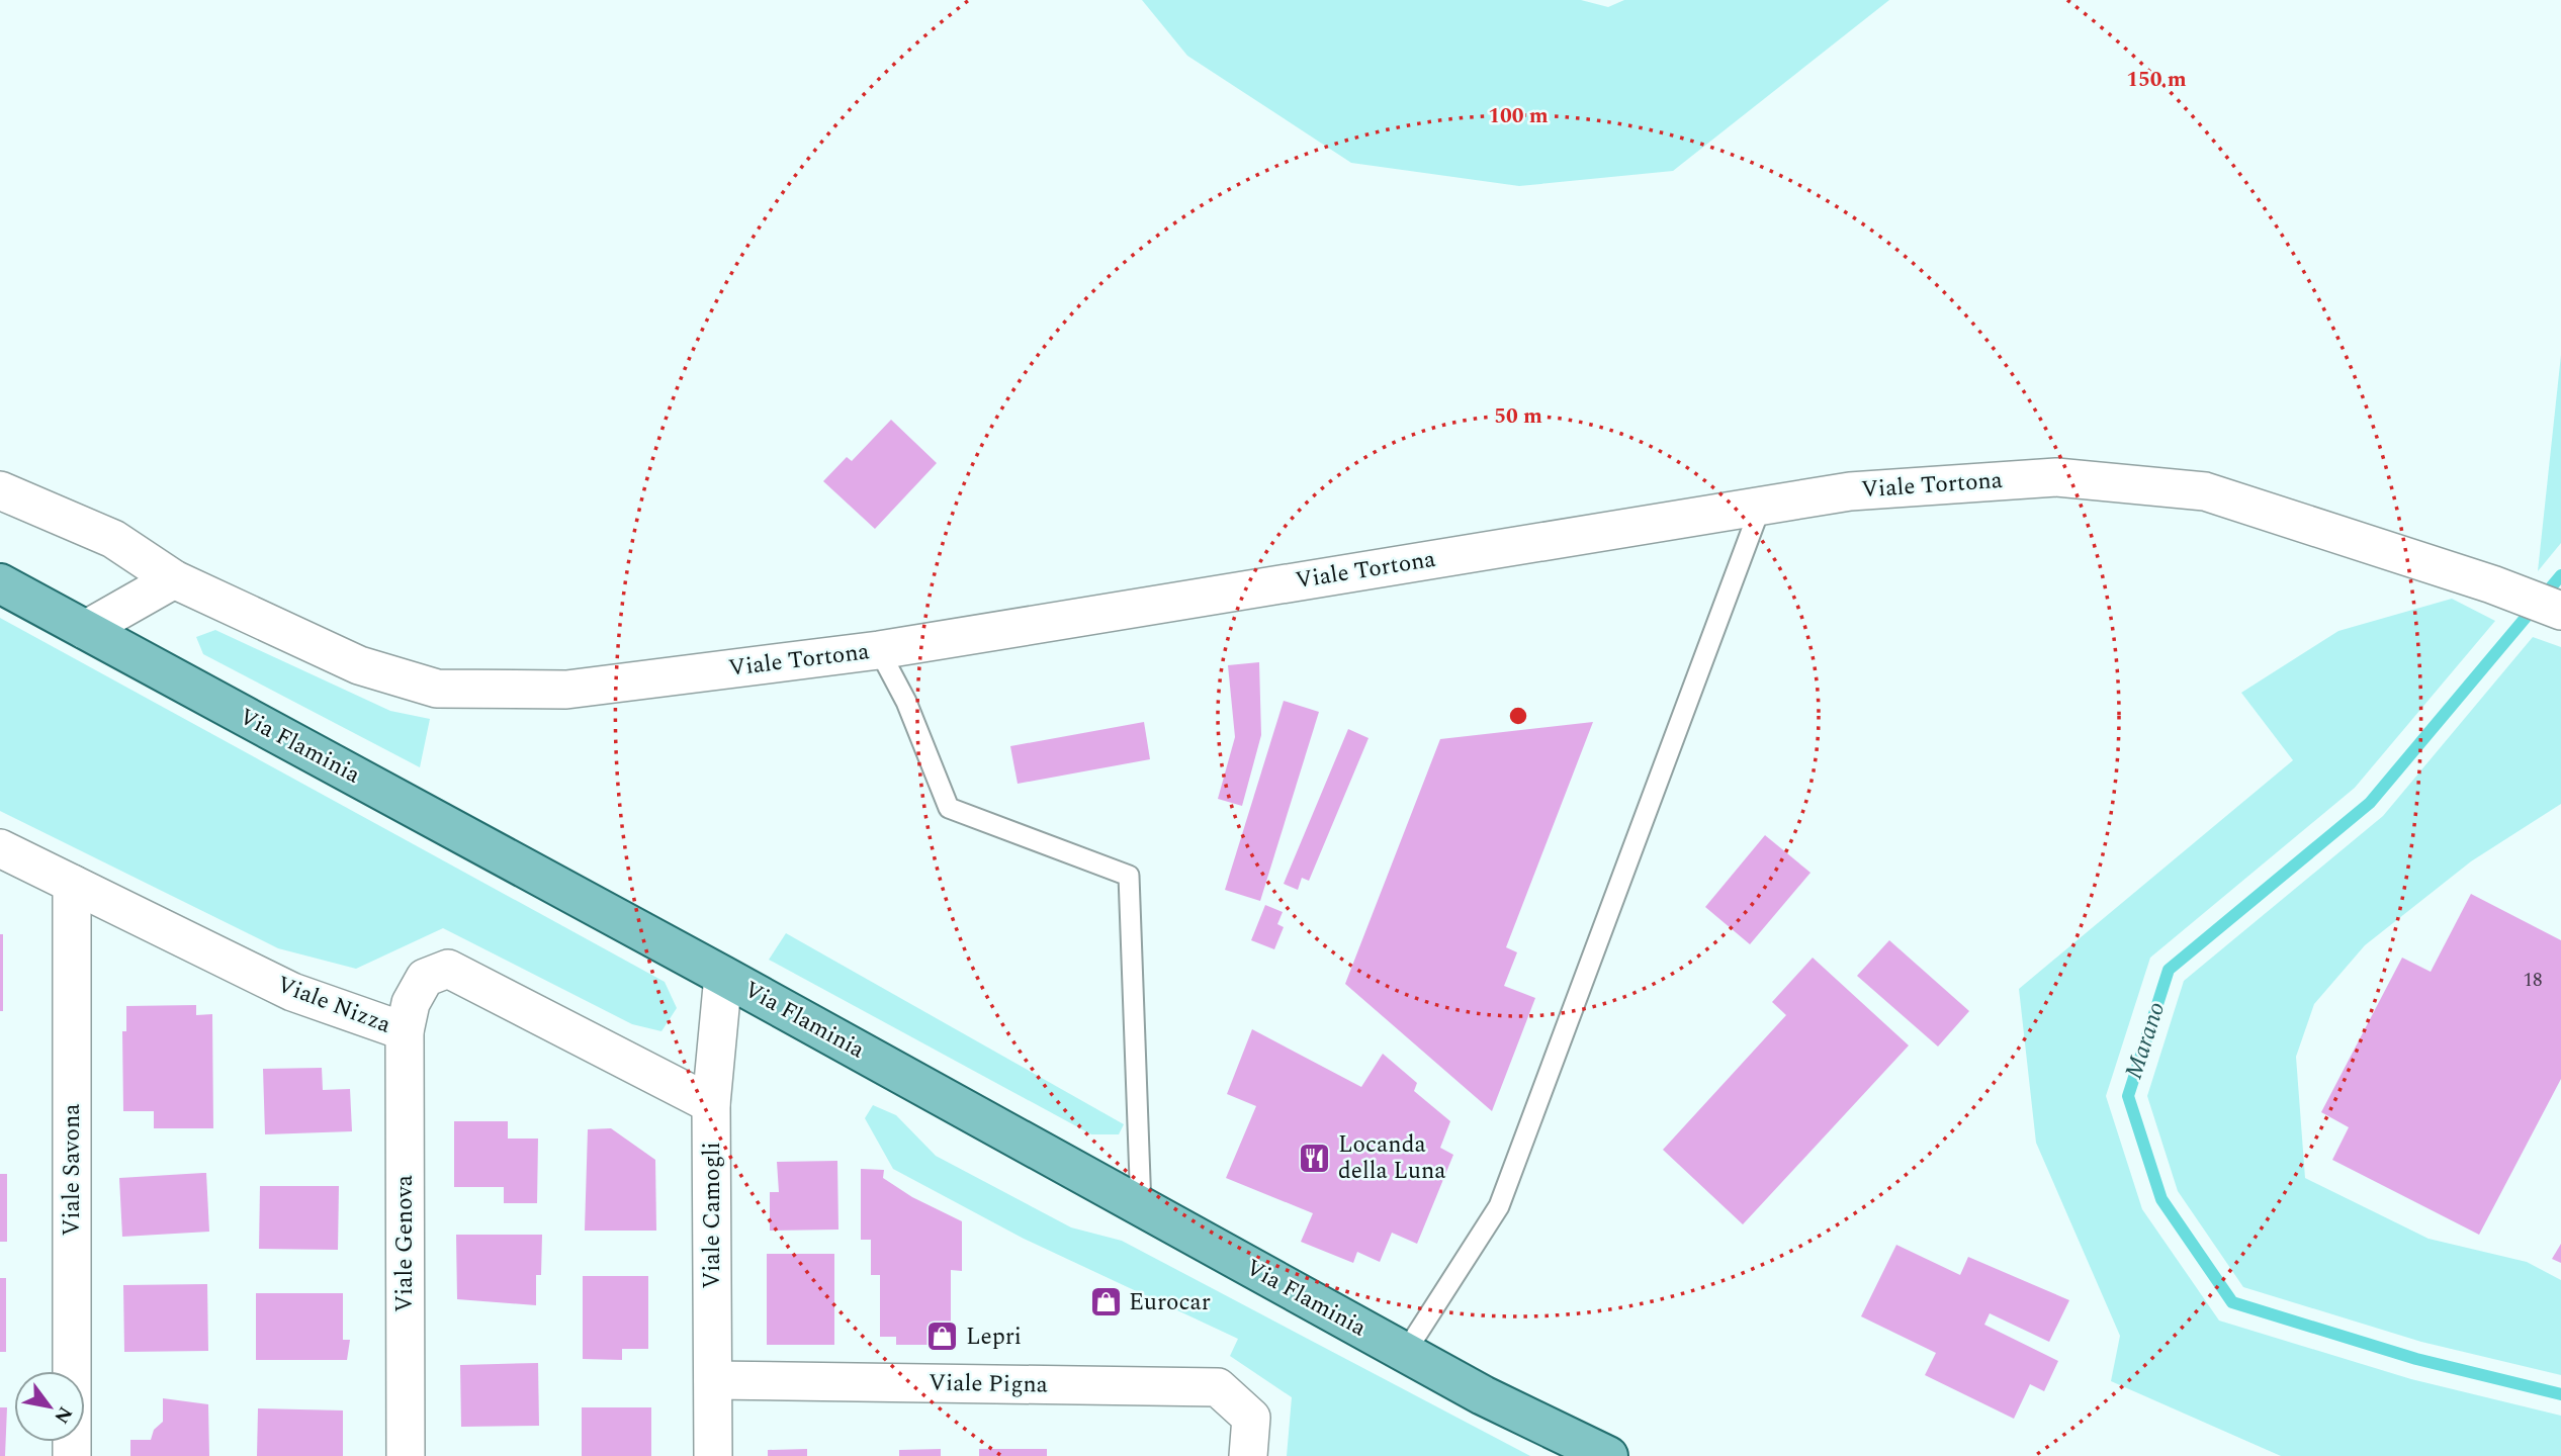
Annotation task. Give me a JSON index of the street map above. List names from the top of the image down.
{
  "streets": {
    "main road": ["Via Flaminia"],
    "street": [
      "Viale Tortona",
      "Viale Nizza",
      "Viale Savona",
      "Viale Camogli",
      "Viale Genova",
      "Viale Pigna"
    ]
  },
  "crossings": [
    ["Via Flaminia", "Viale Camogli"],
    ["Viale Nizza", "Viale Savona"],
    ["Viale Nizza", "Viale Camogli"],
    ["Viale Nizza", "Viale Genova"],
    ["Viale Camogli", "Viale Pigna"]
  ],
  "water": ["Marano"],
  "places": {
    "restaurant": ["Locanda della Luna"],
    "shop": ["Eurocar", "Lepri"]
  },
  "house_numbers": ["18"],
  "north": "bottom right",
  "rings": ["150 m", "100 m", "50 m"]
}
